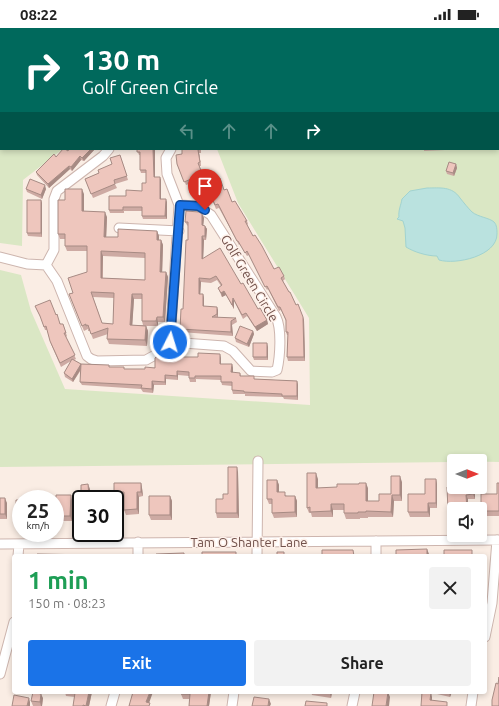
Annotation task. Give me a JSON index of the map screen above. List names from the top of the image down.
{
  "streets": {
    "street": ["Golf Green Circle", "Tam O Shanter Lane"]
  },
  "north": "right",
  "page": {
    "status": "08:22",
    "turn": ["130 m", "Golf Green Circle"],
    "speed": "25 km/h",
    "limit": "30",
    "heading": ["1 min", "150 m · 08:23"],
    "buttons": ["Exit", "Share"]
  }
}
